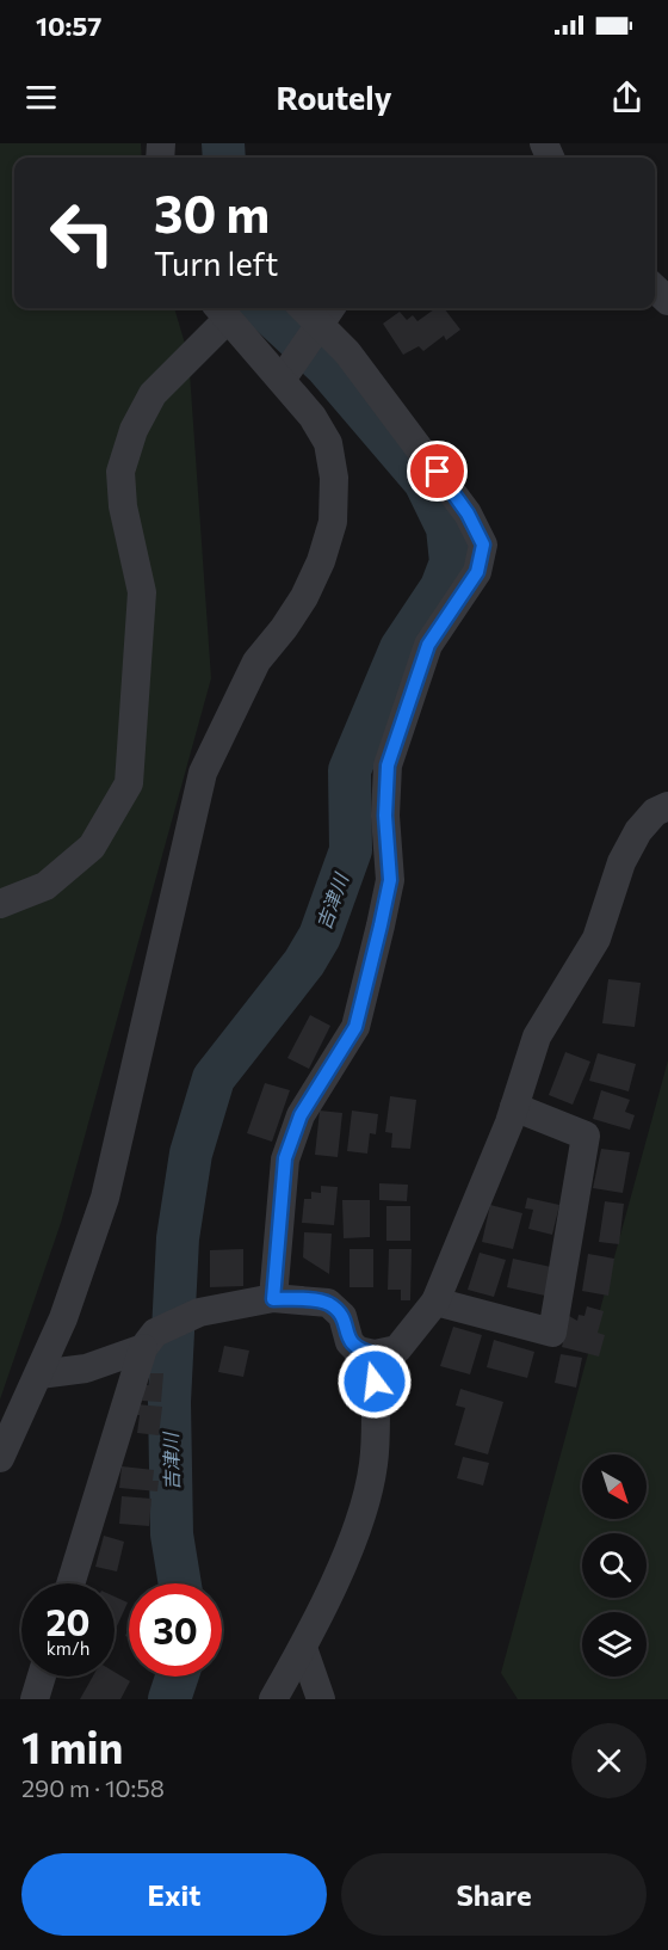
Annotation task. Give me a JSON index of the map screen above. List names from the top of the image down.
{
  "water": ["吉津川"],
  "north": "bottom right",
  "page": {
    "status": "10:57",
    "header": "Routely",
    "turn": ["30 m", "Turn left"],
    "speed": "20 km/h",
    "limit": "30",
    "heading": ["1 min", "290 m · 10:58"],
    "buttons": ["Exit", "Share"]
  }
}
